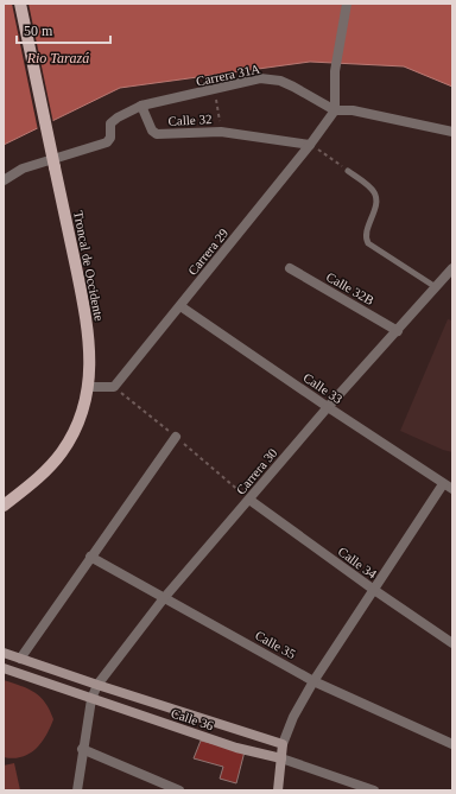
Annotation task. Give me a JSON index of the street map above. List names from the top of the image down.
{
  "streets": {
    "main road": ["Troncal de Occidente"],
    "street": [
      "Carrera 31A",
      "Calle 32",
      "Carrera 29",
      "Calle 32B",
      "Calle 33",
      "Carrera 30",
      "Calle 34",
      "Calle 35",
      "Calle 36"
    ]
  },
  "crossings": [
    ["Carrera 31A", "Calle 32"],
    ["Carrera 31A", "Carrera 29"],
    ["Calle 32", "Carrera 29"],
    ["Carrera 29", "Troncal de Occidente"],
    ["Carrera 29", "Calle 33"],
    ["Calle 32B", "Carrera 30"],
    ["Calle 33", "Carrera 30"],
    ["Carrera 30", "Calle 34"],
    ["Carrera 30", "Calle 35"],
    ["Carrera 30", "Calle 36"]
  ],
  "water": ["Rio Tarazá"],
  "scale_bar": "50 m"
}
